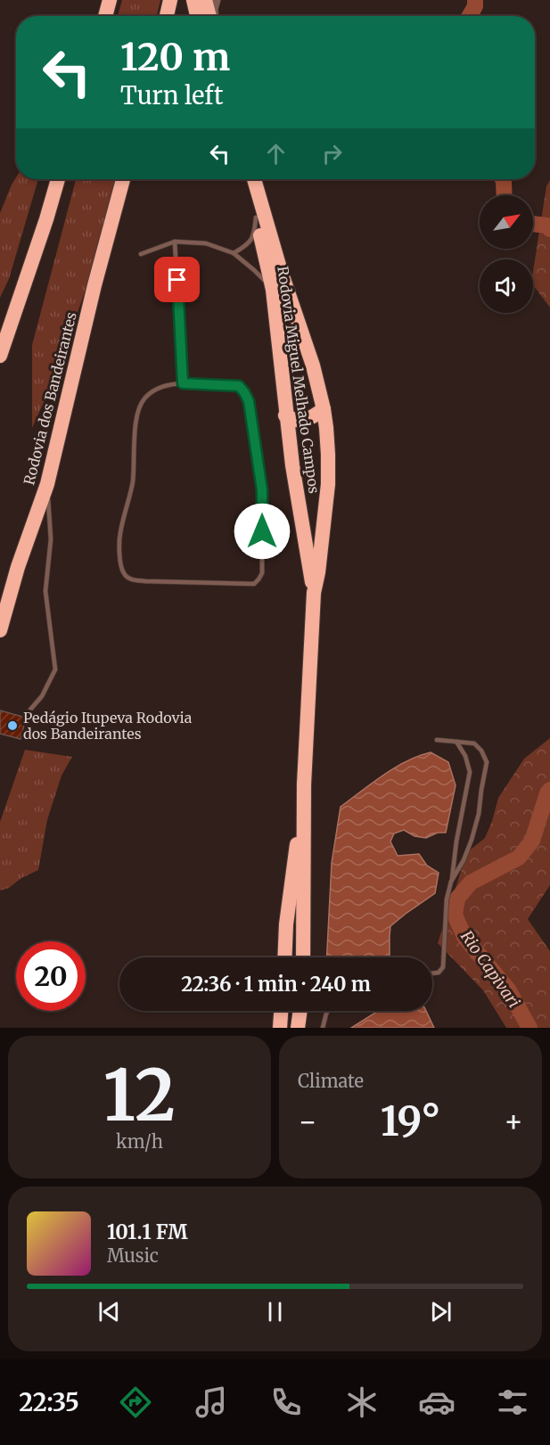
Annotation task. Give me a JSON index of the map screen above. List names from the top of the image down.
{
  "streets": {
    "highway": ["Rodovia Miguel Melhado Campos", "Rodovia dos Bandeirantes"]
  },
  "water": ["Rio Capivari"],
  "places": ["Pedágio Itupeva Rodovia dos Bandeirantes"],
  "north": "top right",
  "page": {
    "turn": ["120 m", "Turn left"],
    "limit": "20",
    "trip": "22:36 · 1 min · 240 m",
    "tile": [
      ["12", "km/h"],
      "Climate"
    ],
    "heat": ["−", "19°", "+"],
    "song": ["101.1 FM", "Music"],
    "tabs": "22:35"
  }
}
